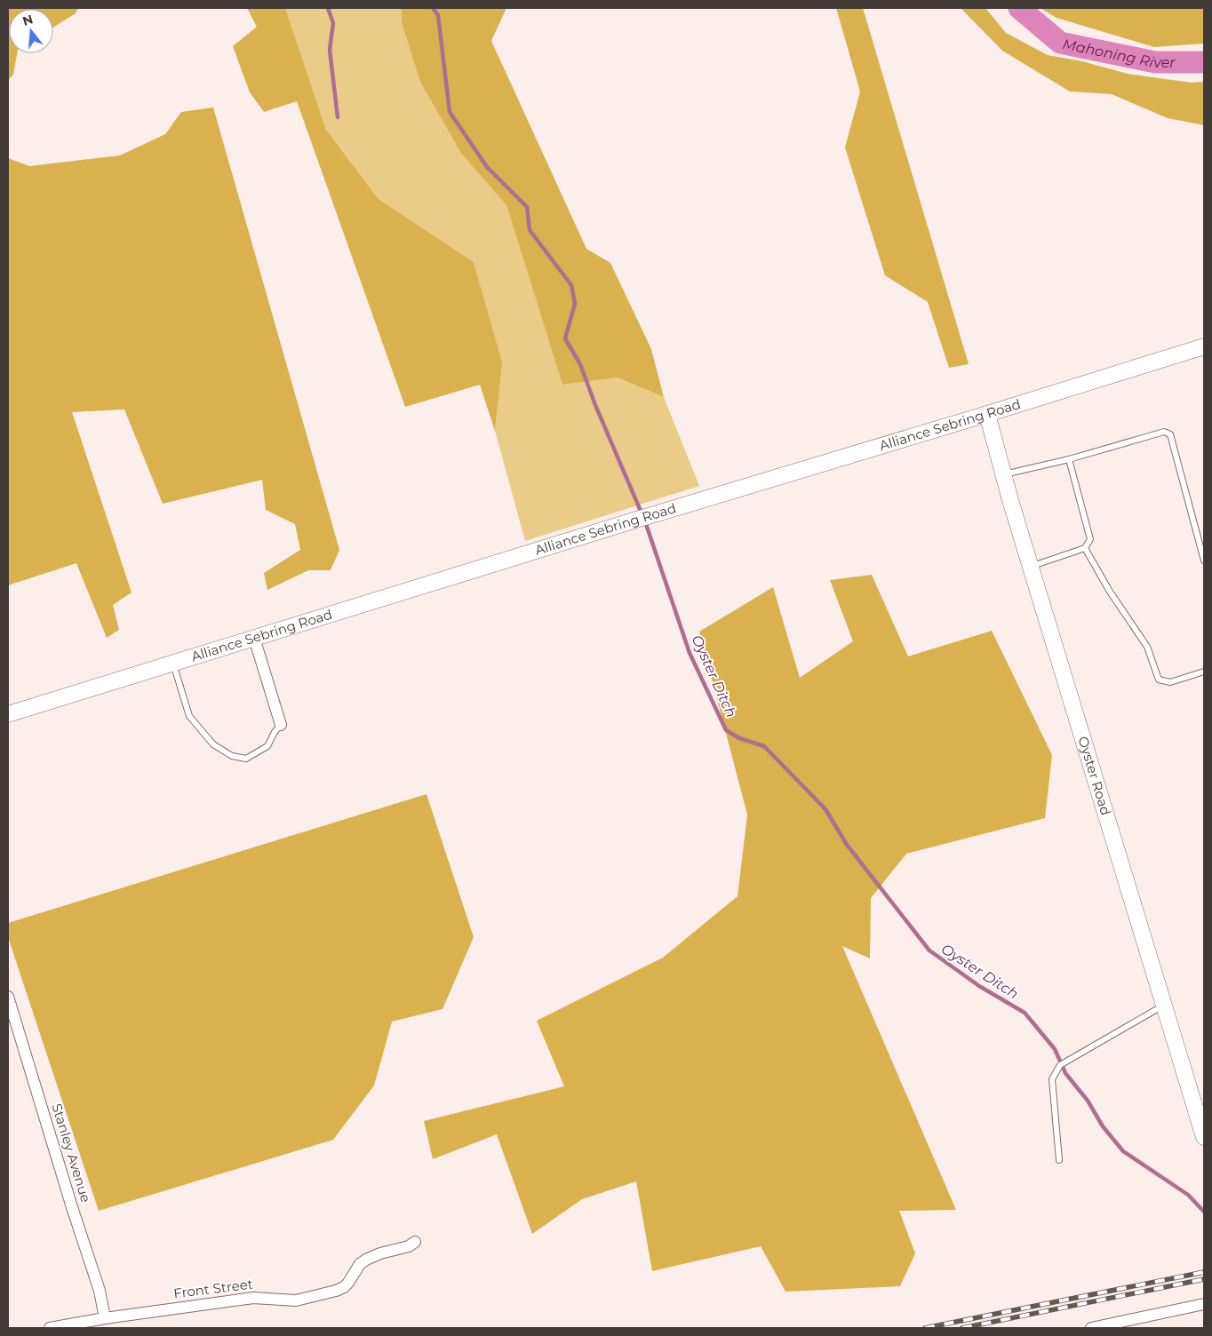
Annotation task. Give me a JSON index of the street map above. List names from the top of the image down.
{
  "streets": {
    "street": [
      "Alliance Sebring Road",
      "Oyster Road",
      "Stanley Avenue",
      "Front Street"
    ]
  },
  "crossings": [
    ["Alliance Sebring Road", "Oyster Road"],
    ["Stanley Avenue", "Front Street"]
  ],
  "water": ["Mahoning River", "Oyster Ditch"],
  "north": "top"
}
